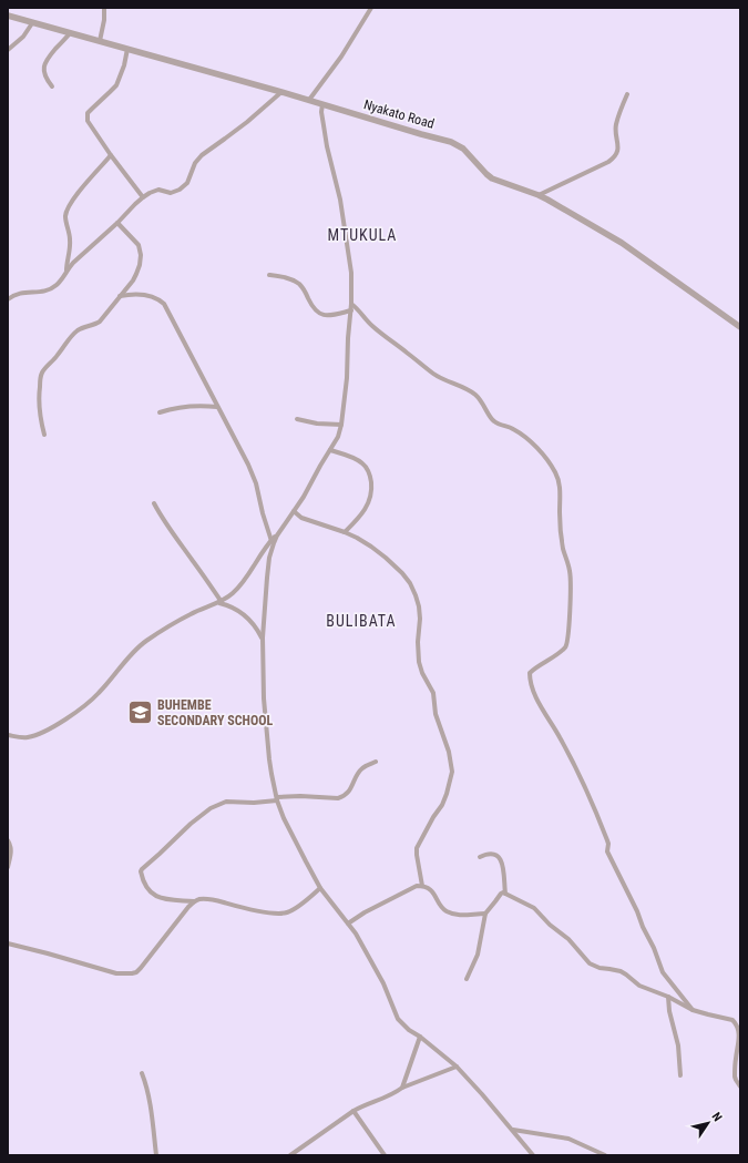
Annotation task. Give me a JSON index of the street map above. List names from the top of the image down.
{
  "streets": {
    "street": ["Nyakato Road"]
  },
  "districts": ["MTUKULA", "BULIBATA"],
  "places": {
    "school or university": ["BUHEMBE SECONDARY SCHOOL"]
  },
  "north": "top right"
}
